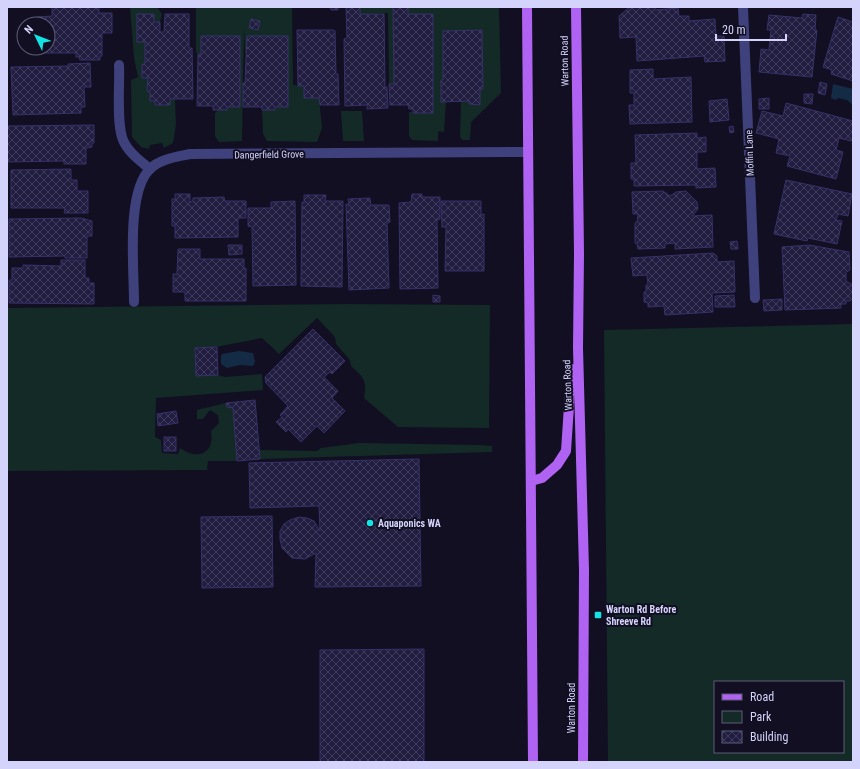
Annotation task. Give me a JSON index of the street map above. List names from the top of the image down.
{
  "streets": {
    "main road": ["Warton Road"],
    "street": ["Moffin Lane", "Dangerfield Grove"]
  },
  "places": {
    "other": ["Aquaponics WA"],
    "transit": ["Warton Rd Before Shreeve Rd"]
  },
  "legend": ["Road", "Park", "Building"],
  "scale_bar": "20 m",
  "north": "top left"
}
